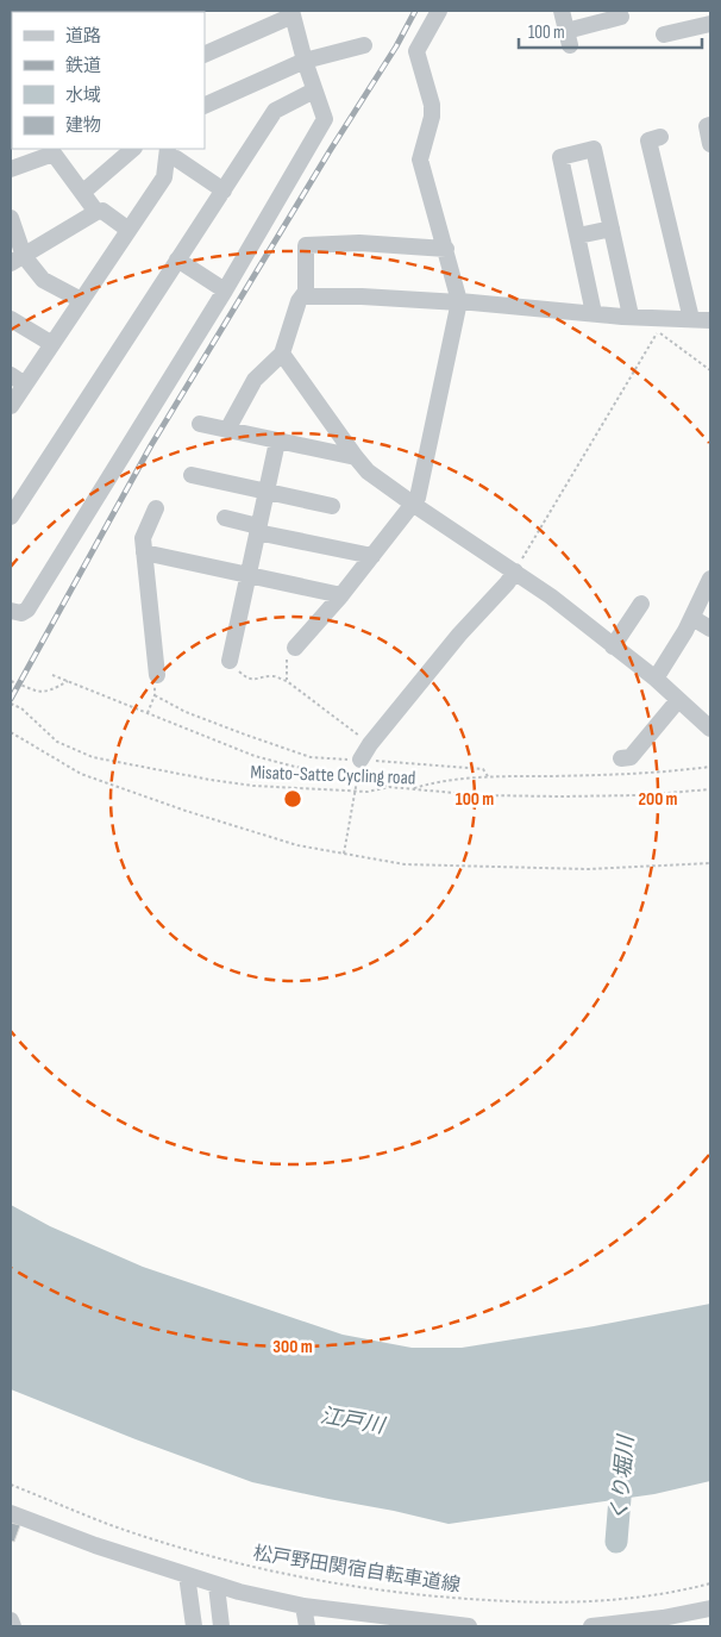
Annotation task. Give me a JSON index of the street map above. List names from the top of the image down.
{
  "streets": {
    "path": ["Misato-Satte Cycling road", "松戸野田関宿自転車道線"]
  },
  "water": ["江戸川", "くり堀川"],
  "legend": [
    "道路",
    "鉄道",
    "水域",
    "建物"
  ],
  "scale_bar": "100 m",
  "rings": ["100 m", "200 m", "300 m"]
}
